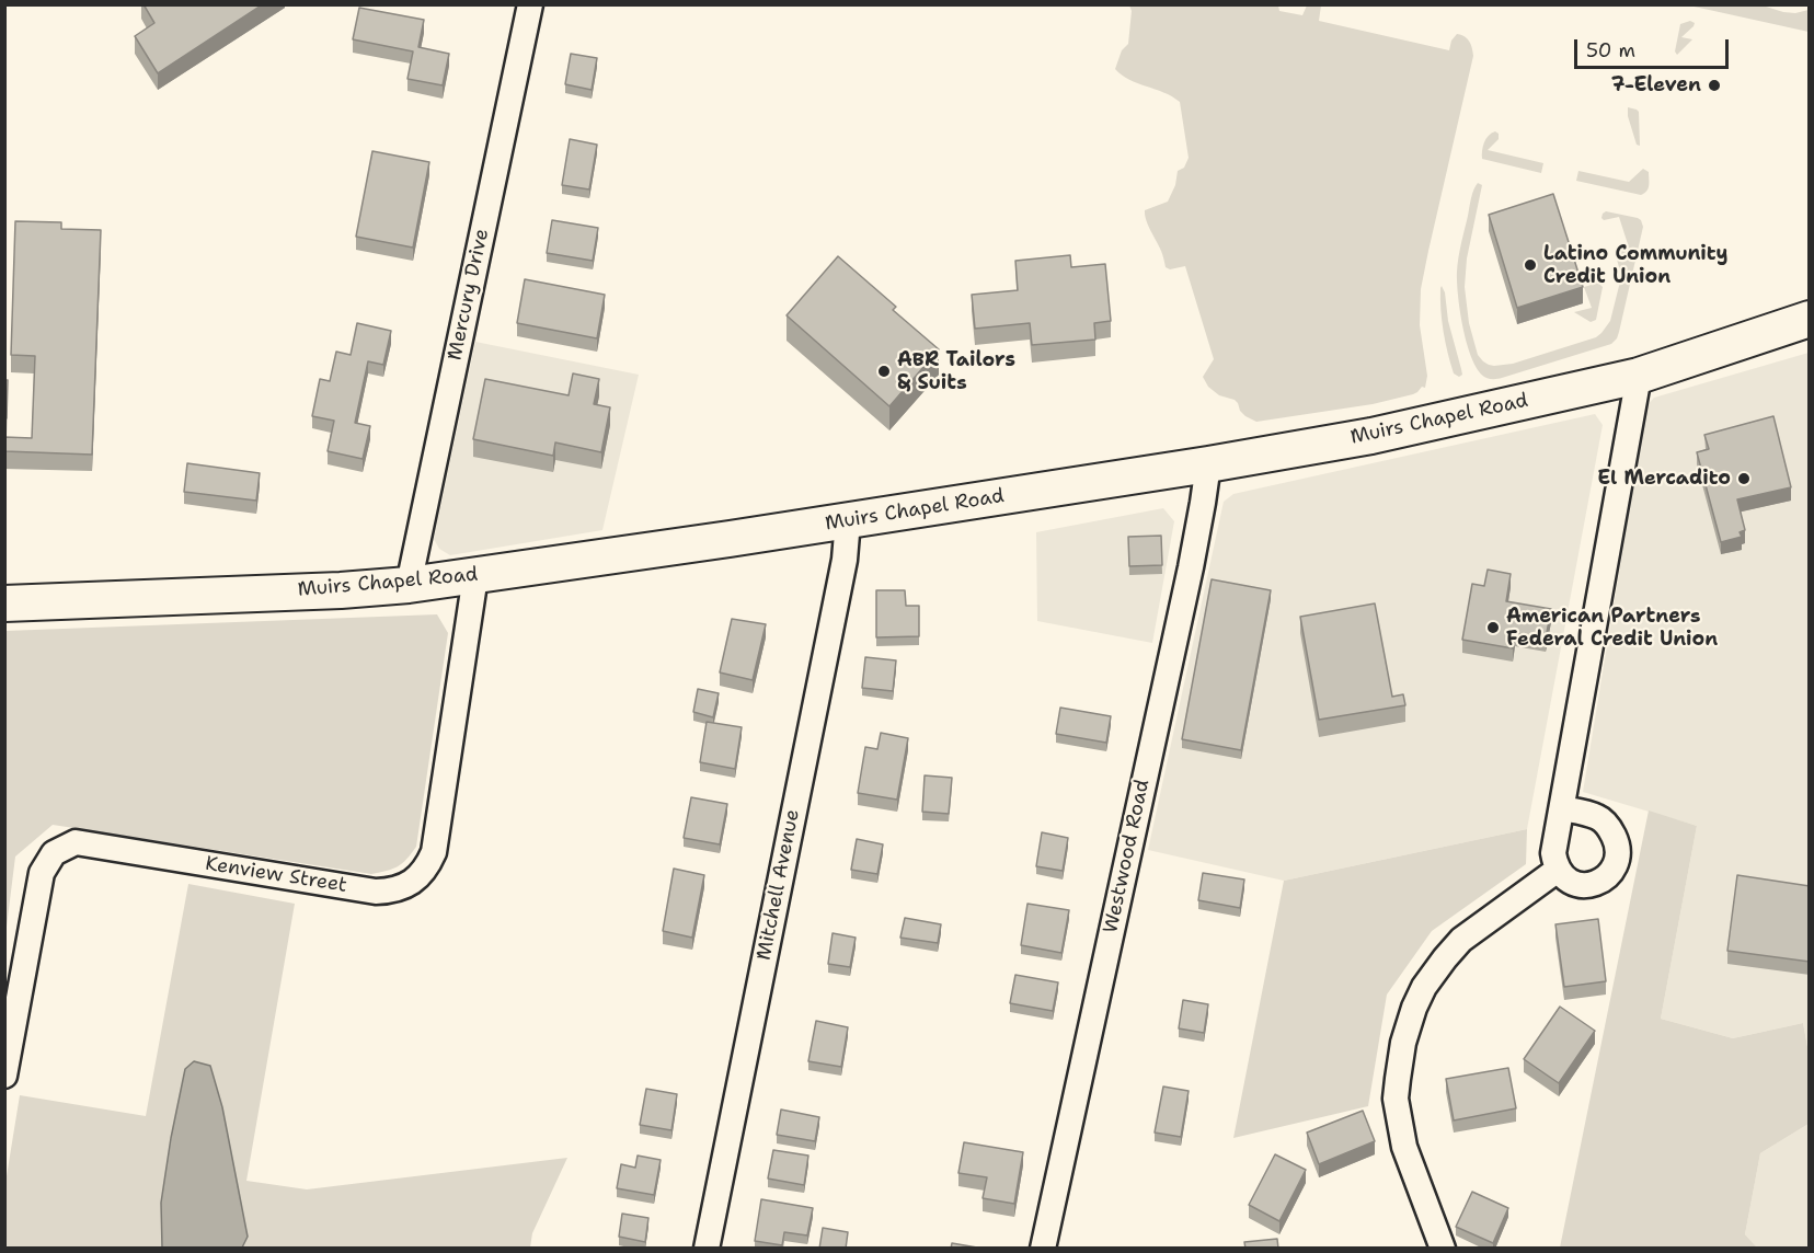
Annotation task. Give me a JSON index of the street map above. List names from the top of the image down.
{
  "streets": {
    "main road": ["Muirs Chapel Road"],
    "street": [
      "Mercury Drive",
      "Westwood Road",
      "Kenview Street",
      "Mitchell Avenue"
    ]
  },
  "crossings": [
    ["Mercury Drive", "Muirs Chapel Road"],
    ["Muirs Chapel Road", "Westwood Road"],
    ["Muirs Chapel Road", "Kenview Street"],
    ["Muirs Chapel Road", "Mitchell Avenue"]
  ],
  "places": [
    "7-Eleven",
    "Latino Community Credit Union",
    "ABR Tailors & Suits",
    "El Mercadito",
    "American Partners Federal Credit Union"
  ],
  "scale_bar": "50 m"
}
